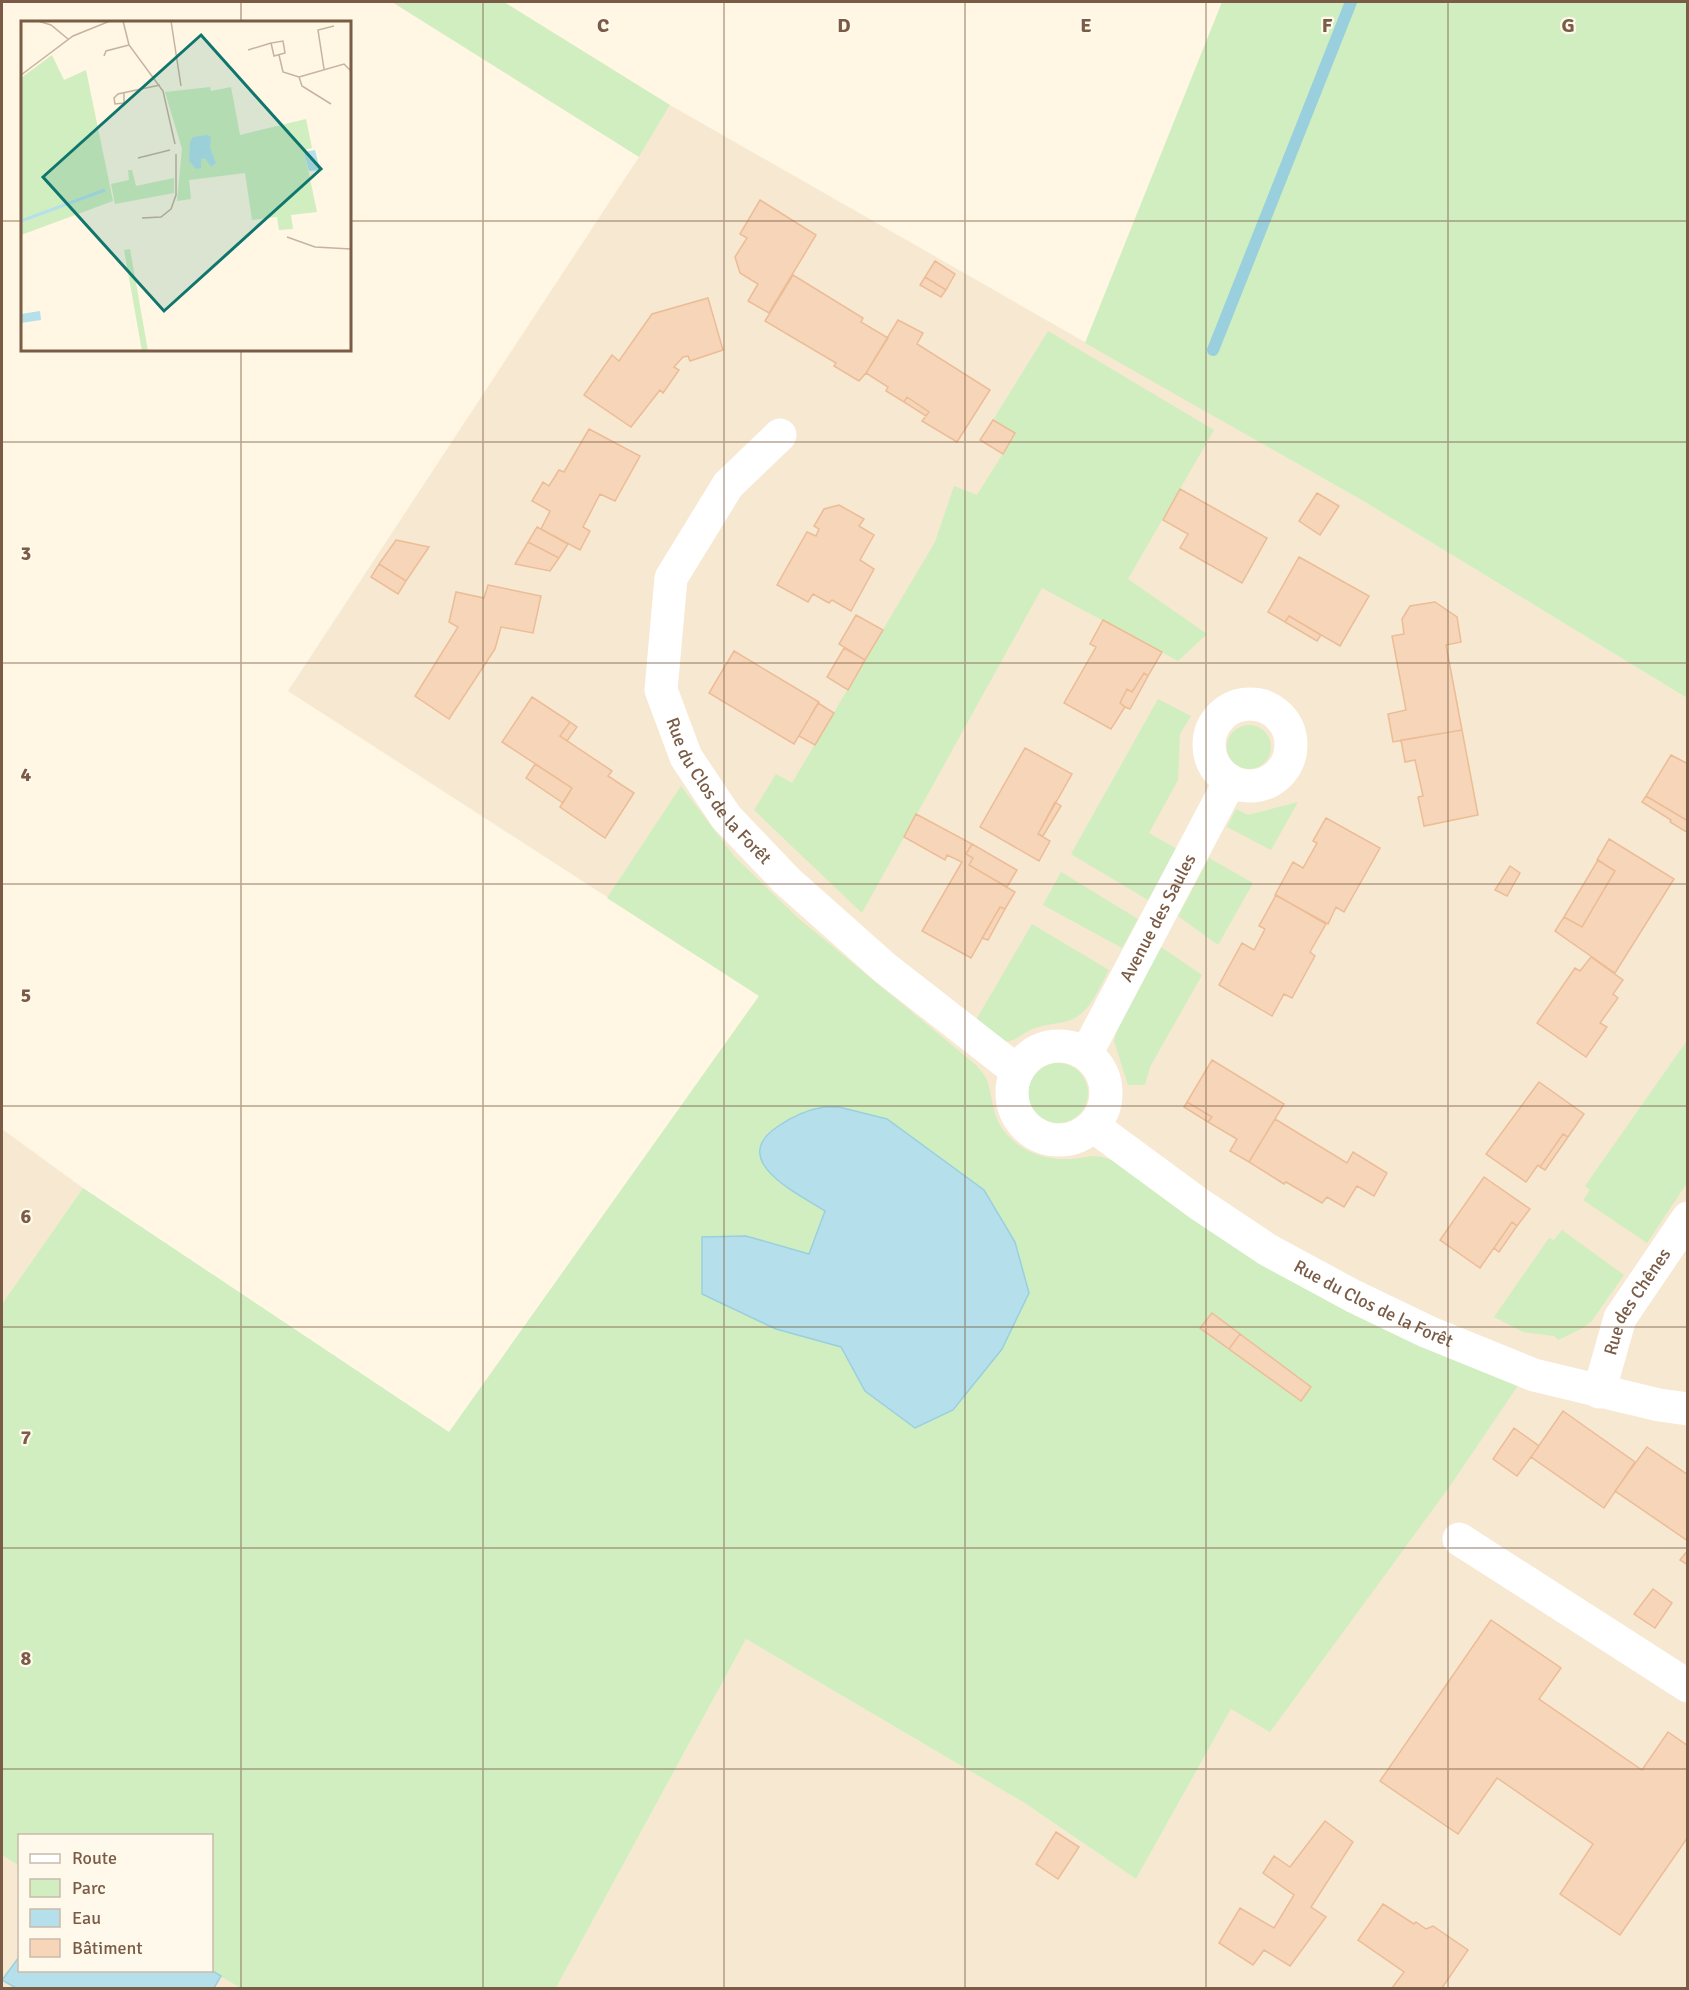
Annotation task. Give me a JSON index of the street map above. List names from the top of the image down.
{
  "streets": {
    "street": ["Rue du Clos de la Forêt", "Avenue des Saules", "Rue des Chênes"]
  },
  "crossings": [
    ["Rue du Clos de la Forêt", "Avenue des Saules"],
    ["Rue du Clos de la Forêt", "Rue des Chênes"]
  ],
  "legend": [
    "Route",
    "Parc",
    "Eau",
    "Bâtiment"
  ],
  "grid": {
    "columns": [
      "C",
      "D",
      "E",
      "F",
      "G"
    ],
    "rows": [
      "3",
      "4",
      "5",
      "6",
      "7",
      "8"
    ]
  }
}
